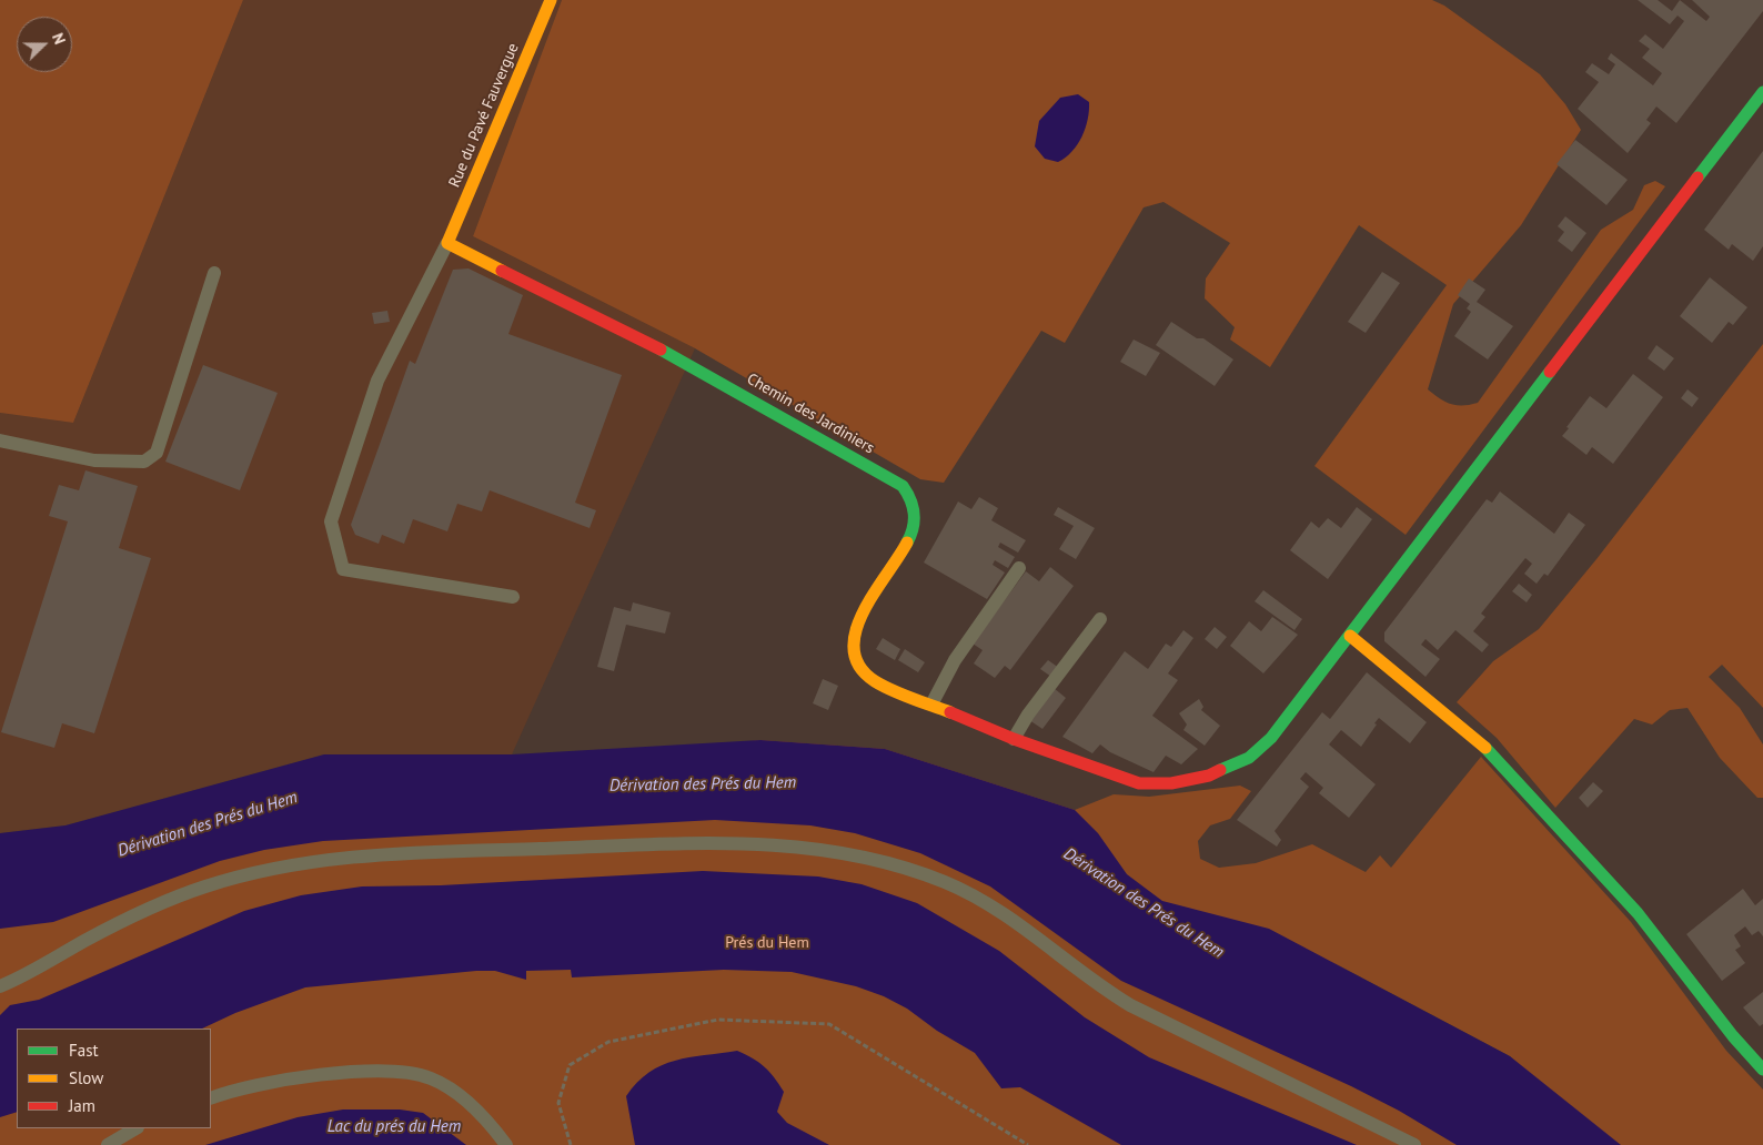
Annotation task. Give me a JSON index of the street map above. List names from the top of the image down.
{
  "streets": {
    "street": ["Rue du Pavé Fauvergue", "Chemin des Jardiniers"]
  },
  "crossings": [
    ["Rue du Pavé Fauvergue", "Chemin des Jardiniers"]
  ],
  "water": ["Dérivation des Prés du Hem", "Lac du prés du Hem"],
  "parks": ["Prés du Hem"],
  "legend": ["Fast", "Slow", "Jam"],
  "north": "right"
}
